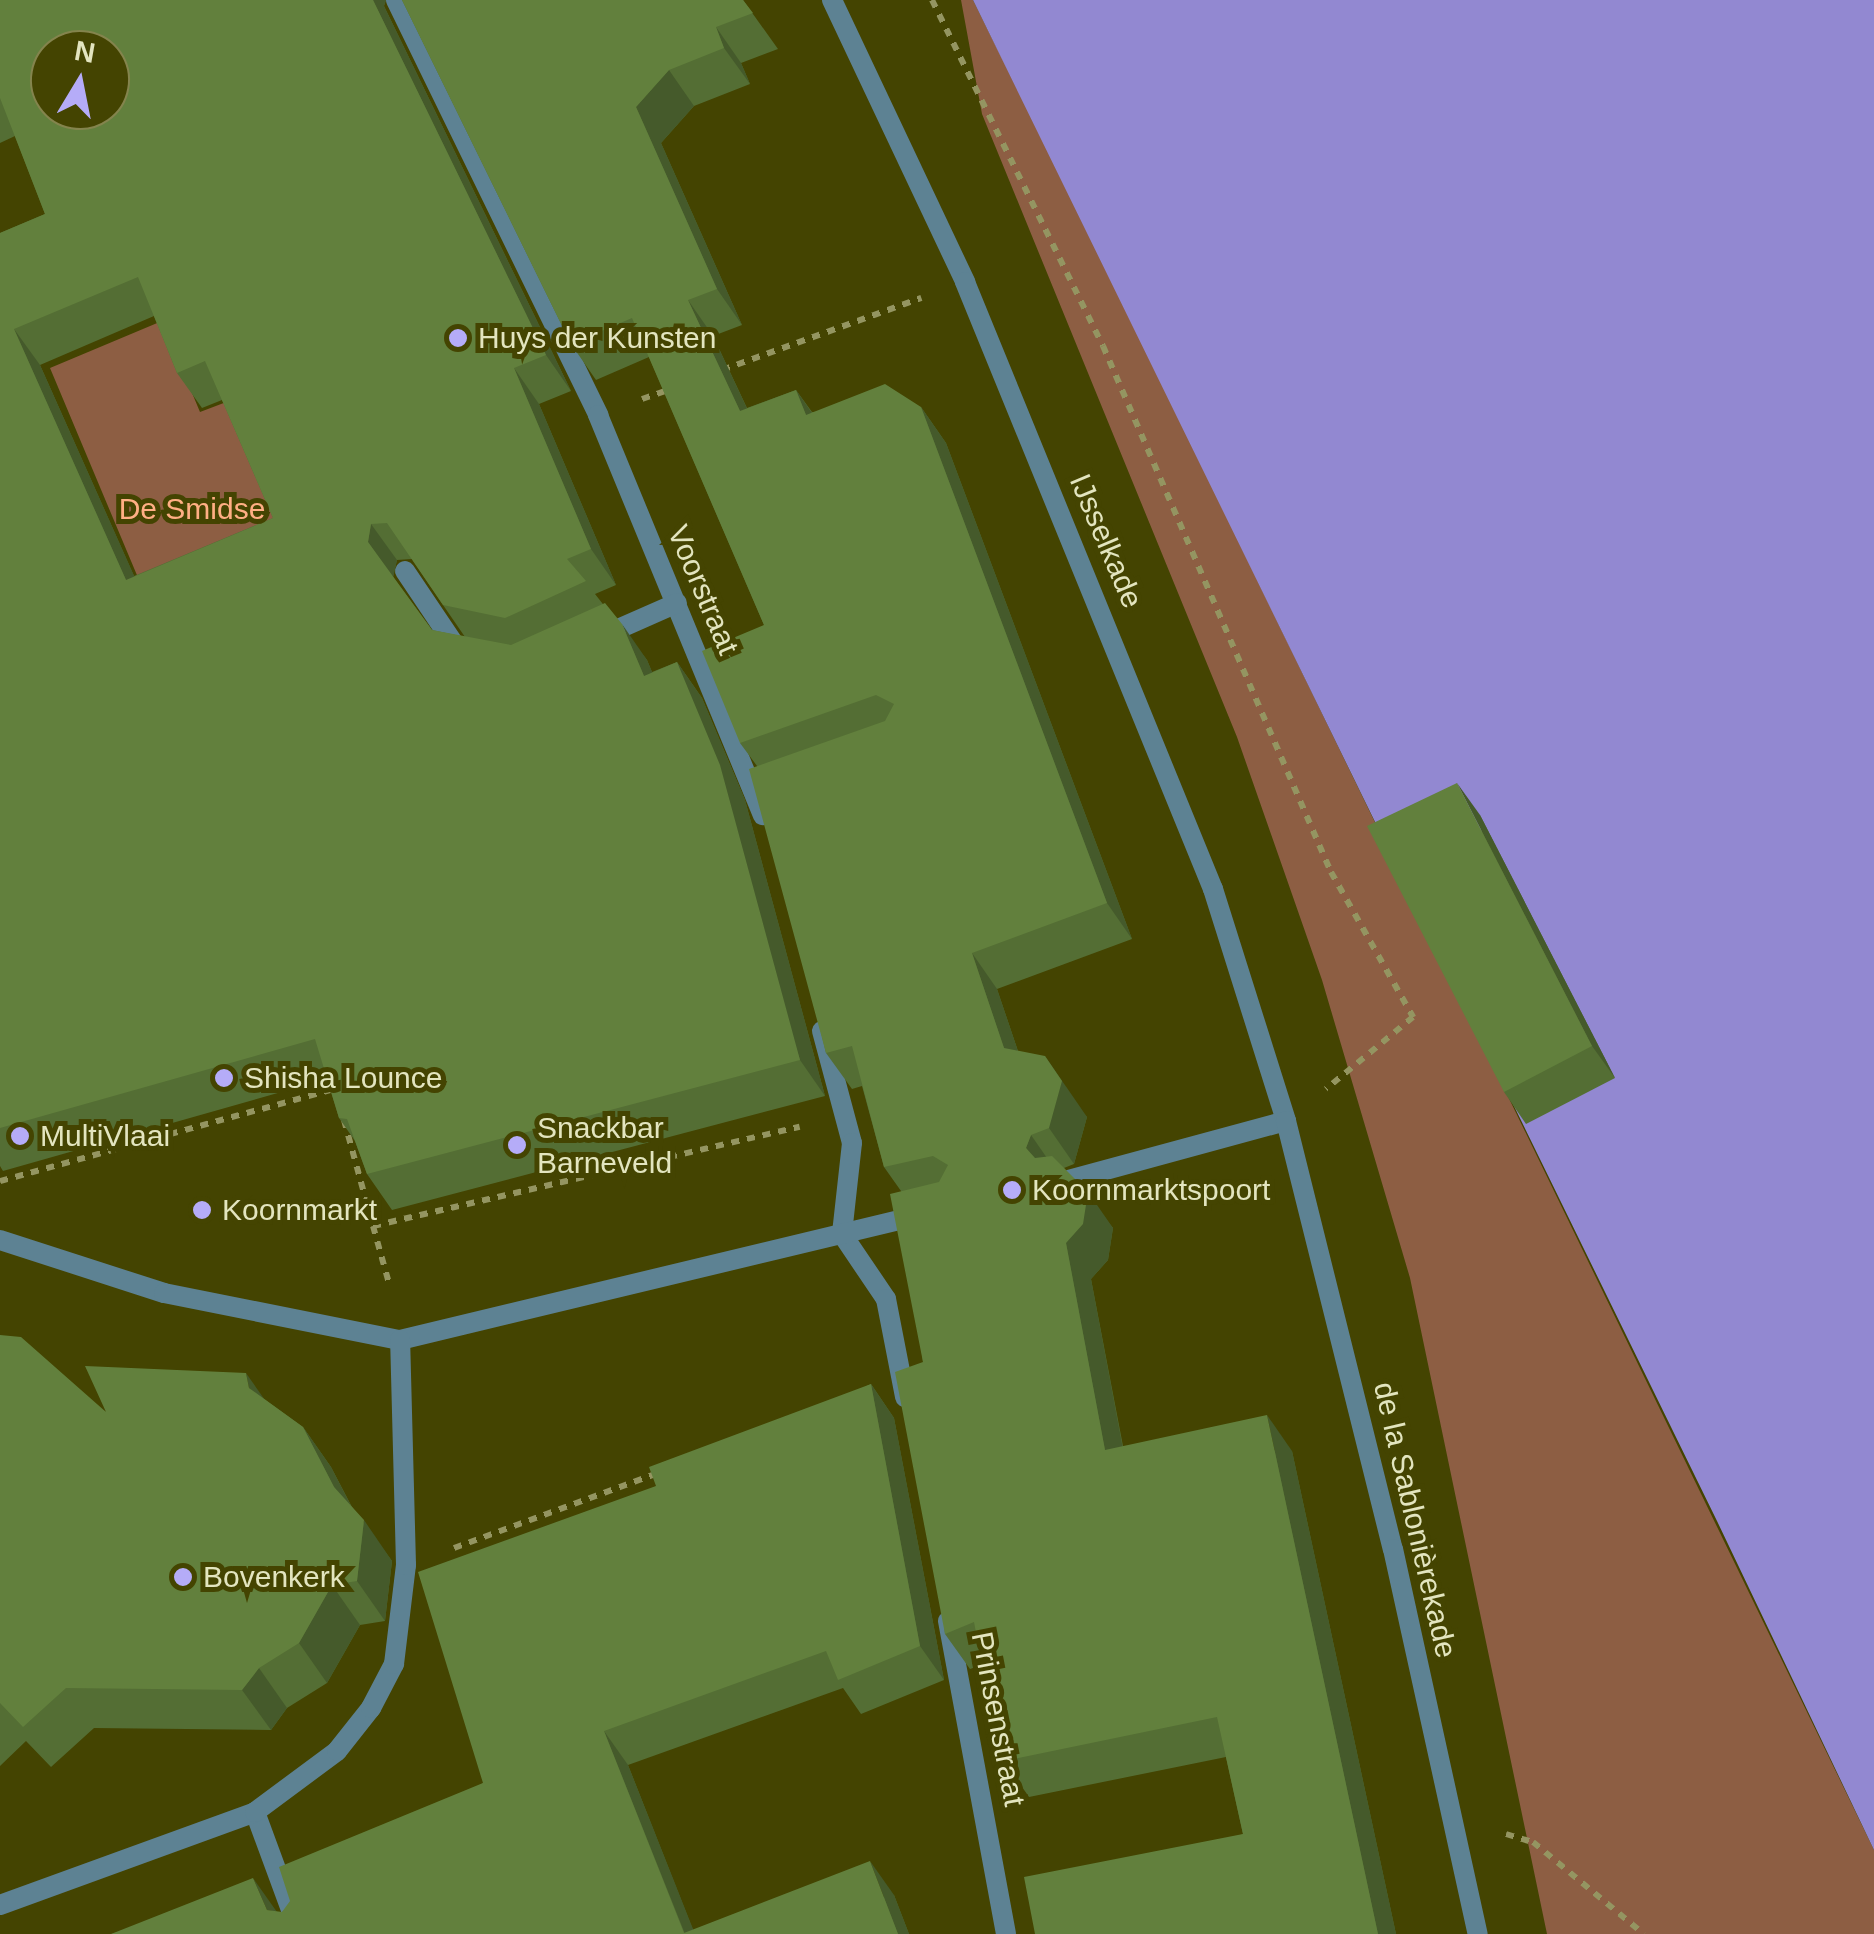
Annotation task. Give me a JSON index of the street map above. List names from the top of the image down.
{
  "streets": {
    "street": [
      "IJsselkade",
      "Voorstraat",
      "de la Sablonièrekade",
      "Prinsenstraat"
    ]
  },
  "crossings": [
    ["IJsselkade", "de la Sablonièrekade"]
  ],
  "parks": ["De Smidse"],
  "places": [
    "Huys der Kunsten",
    "Shisha Lounce",
    "MultiVlaai",
    "Snackbar Barneveld",
    "Koornmarktspoort",
    "Koornmarkt",
    "Bovenkerk"
  ],
  "north": "top"
}
